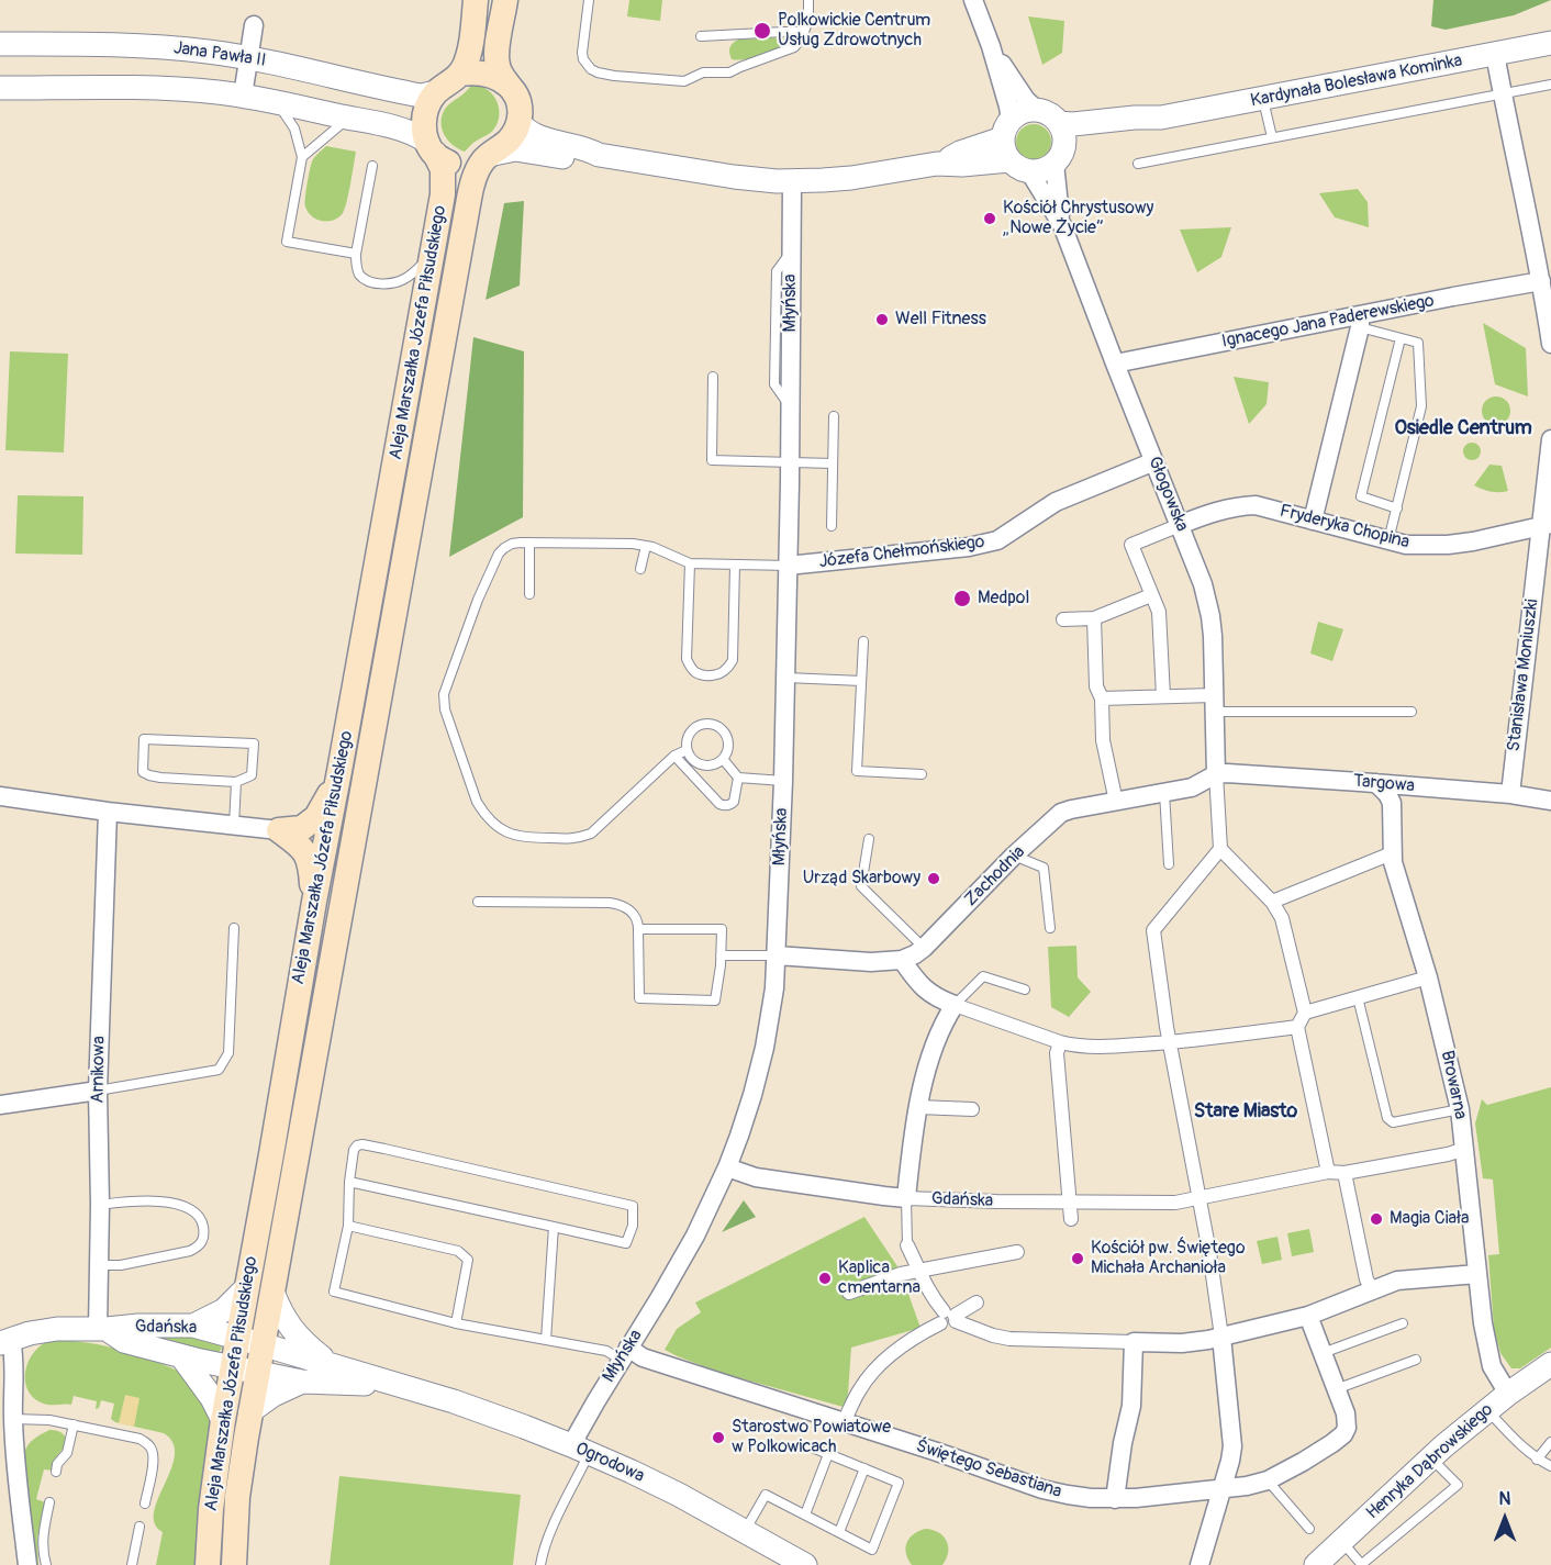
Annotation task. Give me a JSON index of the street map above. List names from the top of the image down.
{
  "streets": {
    "main road": ["Aleja Marszałka Józefa Piłsudskiego"],
    "street": [
      "Jana Pawła II",
      "Kardynała Bolesława Kominka",
      "Młyńska",
      "Ignacego Jana Paderewskiego",
      "Głogowska",
      "Fryderyka Chopina",
      "Józefa Chełmońskiego",
      "Stanisława Moniuszki",
      "Targowa",
      "Zachodnia",
      "Arnikowa",
      "Browarna",
      "Gdańska",
      "Henryka Dąbrowskiego",
      "Ogrodowa",
      "Świętego Sebastiana"
    ]
  },
  "crossings": [
    ["Jana Pawła II", "Aleja Marszałka Józefa Piłsudskiego"],
    ["Kardynała Bolesława Kominka", "Głogowska"],
    ["Młyńska", "Józefa Chełmońskiego"],
    ["Młyńska", "Zachodnia"],
    ["Młyńska", "Gdańska"],
    ["Młyńska", "Ogrodowa"],
    ["Młyńska", "Świętego Sebastiana"],
    ["Ignacego Jana Paderewskiego", "Głogowska"],
    ["Aleja Marszałka Józefa Piłsudskiego", "Gdańska"],
    ["Aleja Marszałka Józefa Piłsudskiego", "Ogrodowa"],
    ["Głogowska", "Fryderyka Chopina"],
    ["Głogowska", "Józefa Chełmońskiego"],
    ["Głogowska", "Targowa"],
    ["Głogowska", "Zachodnia"],
    ["Fryderyka Chopina", "Stanisława Moniuszki"],
    ["Stanisława Moniuszki", "Targowa"],
    ["Targowa", "Zachodnia"],
    ["Targowa", "Browarna"],
    ["Arnikowa", "Gdańska"],
    ["Browarna", "Gdańska"],
    ["Browarna", "Henryka Dąbrowskiego"],
    ["Gdańska", "Ogrodowa"]
  ],
  "districts": ["Osiedle Centrum", "Stare Miasto"],
  "places": [
    "Polkowickie Centrum Usług Zdrowotnych",
    "Kościół Chrystusowy „Nowe Życie”",
    "Well Fitness",
    "Medpol",
    "Urząd Skarbowy",
    "Magia Ciała",
    "Kościół pw. Świętego Michała Archanioła",
    "Kaplica cmentarna",
    "Starostwo Powiatowe w Polkowicach"
  ],
  "north": "top"
}
